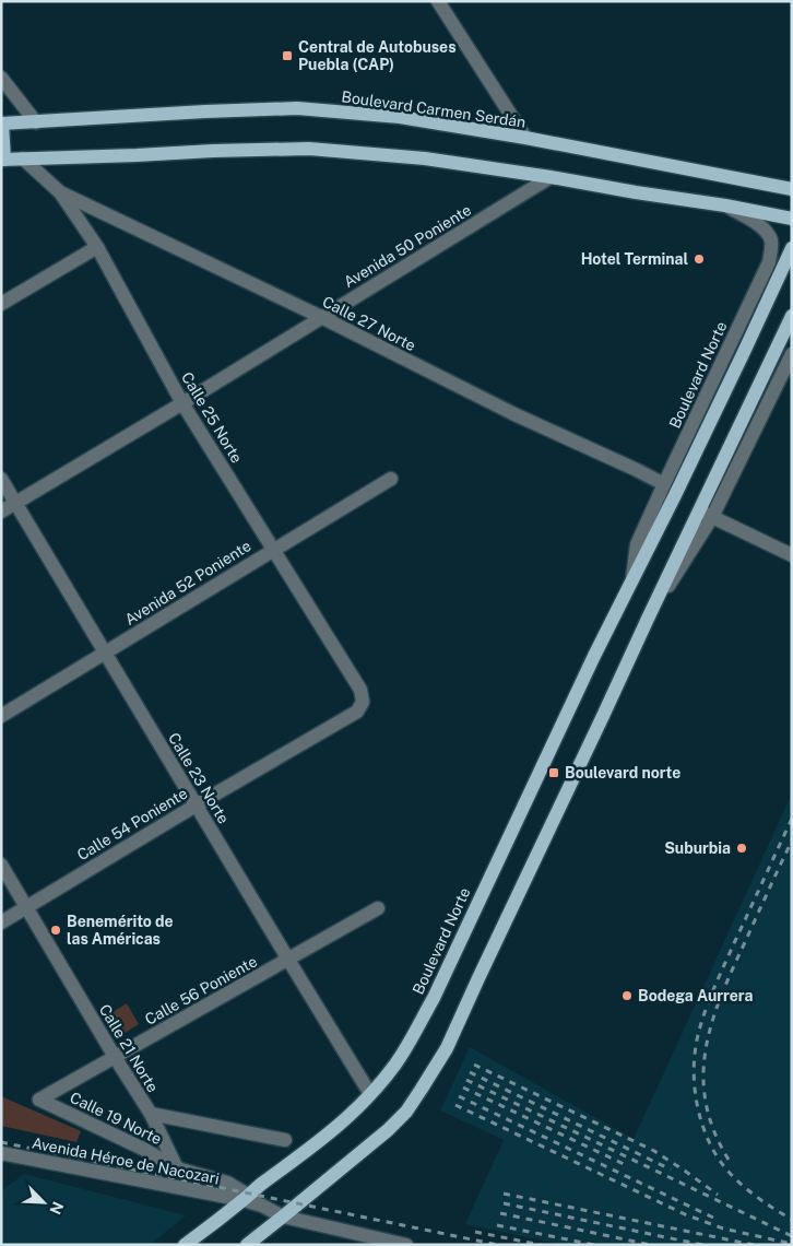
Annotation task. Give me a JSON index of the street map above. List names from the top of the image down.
{
  "streets": {
    "main road": ["Boulevard Carmen Serdán", "Boulevard Norte"],
    "street": [
      "Avenida 50 Poniente",
      "Calle 27 Norte",
      "Calle 25 Norte",
      "Avenida 52 Poniente",
      "Calle 23 Norte",
      "Calle 54 Poniente",
      "Calle 56 Poniente",
      "Calle 21 Norte",
      "Calle 19 Norte",
      "Avenida Héroe de Nacozari"
    ]
  },
  "crossings": [
    ["Avenida 50 Poniente", "Calle 27 Norte"],
    ["Avenida 50 Poniente", "Calle 25 Norte"],
    ["Avenida 50 Poniente", "Calle 23 Norte"],
    ["Calle 27 Norte", "Boulevard Norte"],
    ["Calle 27 Norte", "Calle 25 Norte"],
    ["Boulevard Norte", "Calle 23 Norte"],
    ["Boulevard Norte", "Avenida Héroe de Nacozari"],
    ["Calle 25 Norte", "Avenida 52 Poniente"],
    ["Calle 25 Norte", "Calle 54 Poniente"],
    ["Avenida 52 Poniente", "Calle 23 Norte"],
    ["Calle 23 Norte", "Calle 54 Poniente"],
    ["Calle 23 Norte", "Calle 56 Poniente"],
    ["Calle 54 Poniente", "Calle 21 Norte"],
    ["Calle 56 Poniente", "Calle 21 Norte"],
    ["Calle 56 Poniente", "Calle 19 Norte"],
    ["Calle 21 Norte", "Calle 19 Norte"]
  ],
  "places": {
    "transit": ["Central de Autobuses Puebla (CAP)", "Boulevard norte"],
    "other": [
      "Hotel Terminal",
      "Suburbia",
      "Benemérito de las Américas",
      "Bodega Aurrera"
    ]
  },
  "north": "bottom right"
}
